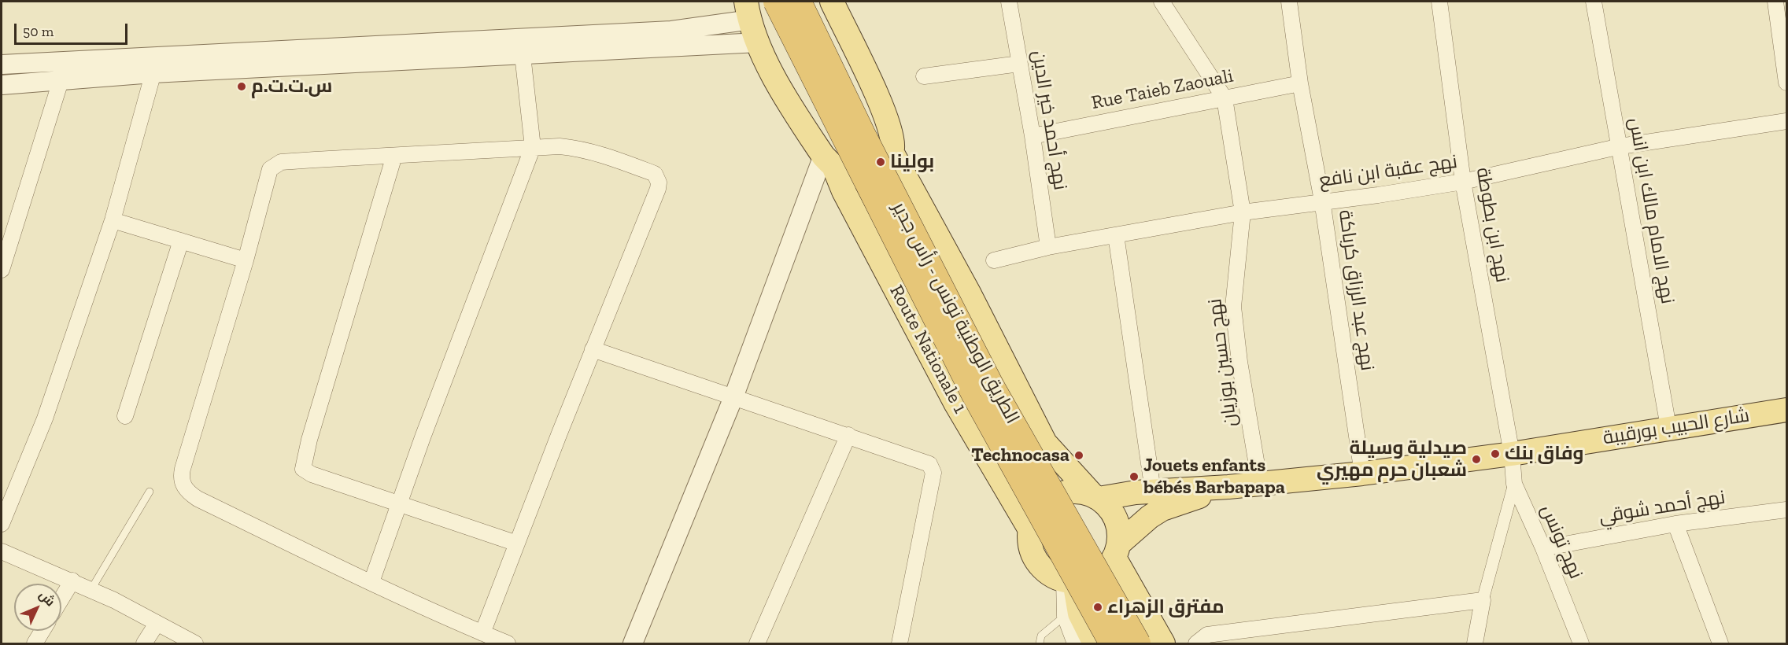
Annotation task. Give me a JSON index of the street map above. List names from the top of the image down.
{
  "streets": {
    "highway": ["الطريق الوطنية تونس - رأس جدير"],
    "main road": ["Route Nationale 1", "شارع الحبيب بورقيبة"],
    "street": [
      "Rue Taieb Zaouali",
      "نهج أحمد خير الدين",
      "نهج عقبة ابن نافع",
      "نهج الامام مالك ابن انس",
      "نهج ابن بطوطة",
      "نهج عبد الرزاق كرباكة",
      "نهج حسين بوزيان",
      "نهج أحمد شوقي",
      "نهج تونس"
    ]
  },
  "crossings": [
    ["Rue Taieb Zaouali", "نهج أحمد خير الدين"],
    ["Rue Taieb Zaouali", "نهج عبد الرزاق كرباكة"],
    ["Rue Taieb Zaouali", "نهج حسين بوزيان"],
    ["نهج أحمد خير الدين", "نهج عقبة ابن نافع"],
    ["نهج عقبة ابن نافع", "نهج الامام مالك ابن انس"],
    ["نهج عقبة ابن نافع", "نهج ابن بطوطة"],
    ["نهج عقبة ابن نافع", "نهج عبد الرزاق كرباكة"],
    ["نهج عقبة ابن نافع", "نهج حسين بوزيان"],
    ["نهج الامام مالك ابن انس", "شارع الحبيب بورقيبة"],
    ["نهج ابن بطوطة", "شارع الحبيب بورقيبة"],
    ["نهج ابن بطوطة", "نهج تونس"],
    ["نهج عبد الرزاق كرباكة", "شارع الحبيب بورقيبة"],
    ["نهج حسين بوزيان", "شارع الحبيب بورقيبة"],
    ["شارع الحبيب بورقيبة", "نهج تونس"],
    ["نهج أحمد شوقي", "نهج تونس"]
  ],
  "places": [
    "س.ت.ت.م",
    "بولينا",
    "وفاق بنك",
    "Technocasa",
    "صيدلية وسيلة شعبان حرم مهيري",
    "Jouets enfants bébés Barbapapa",
    "مفترق الزهراء"
  ],
  "scale_bar": "50 m",
  "north": "top right"
}
